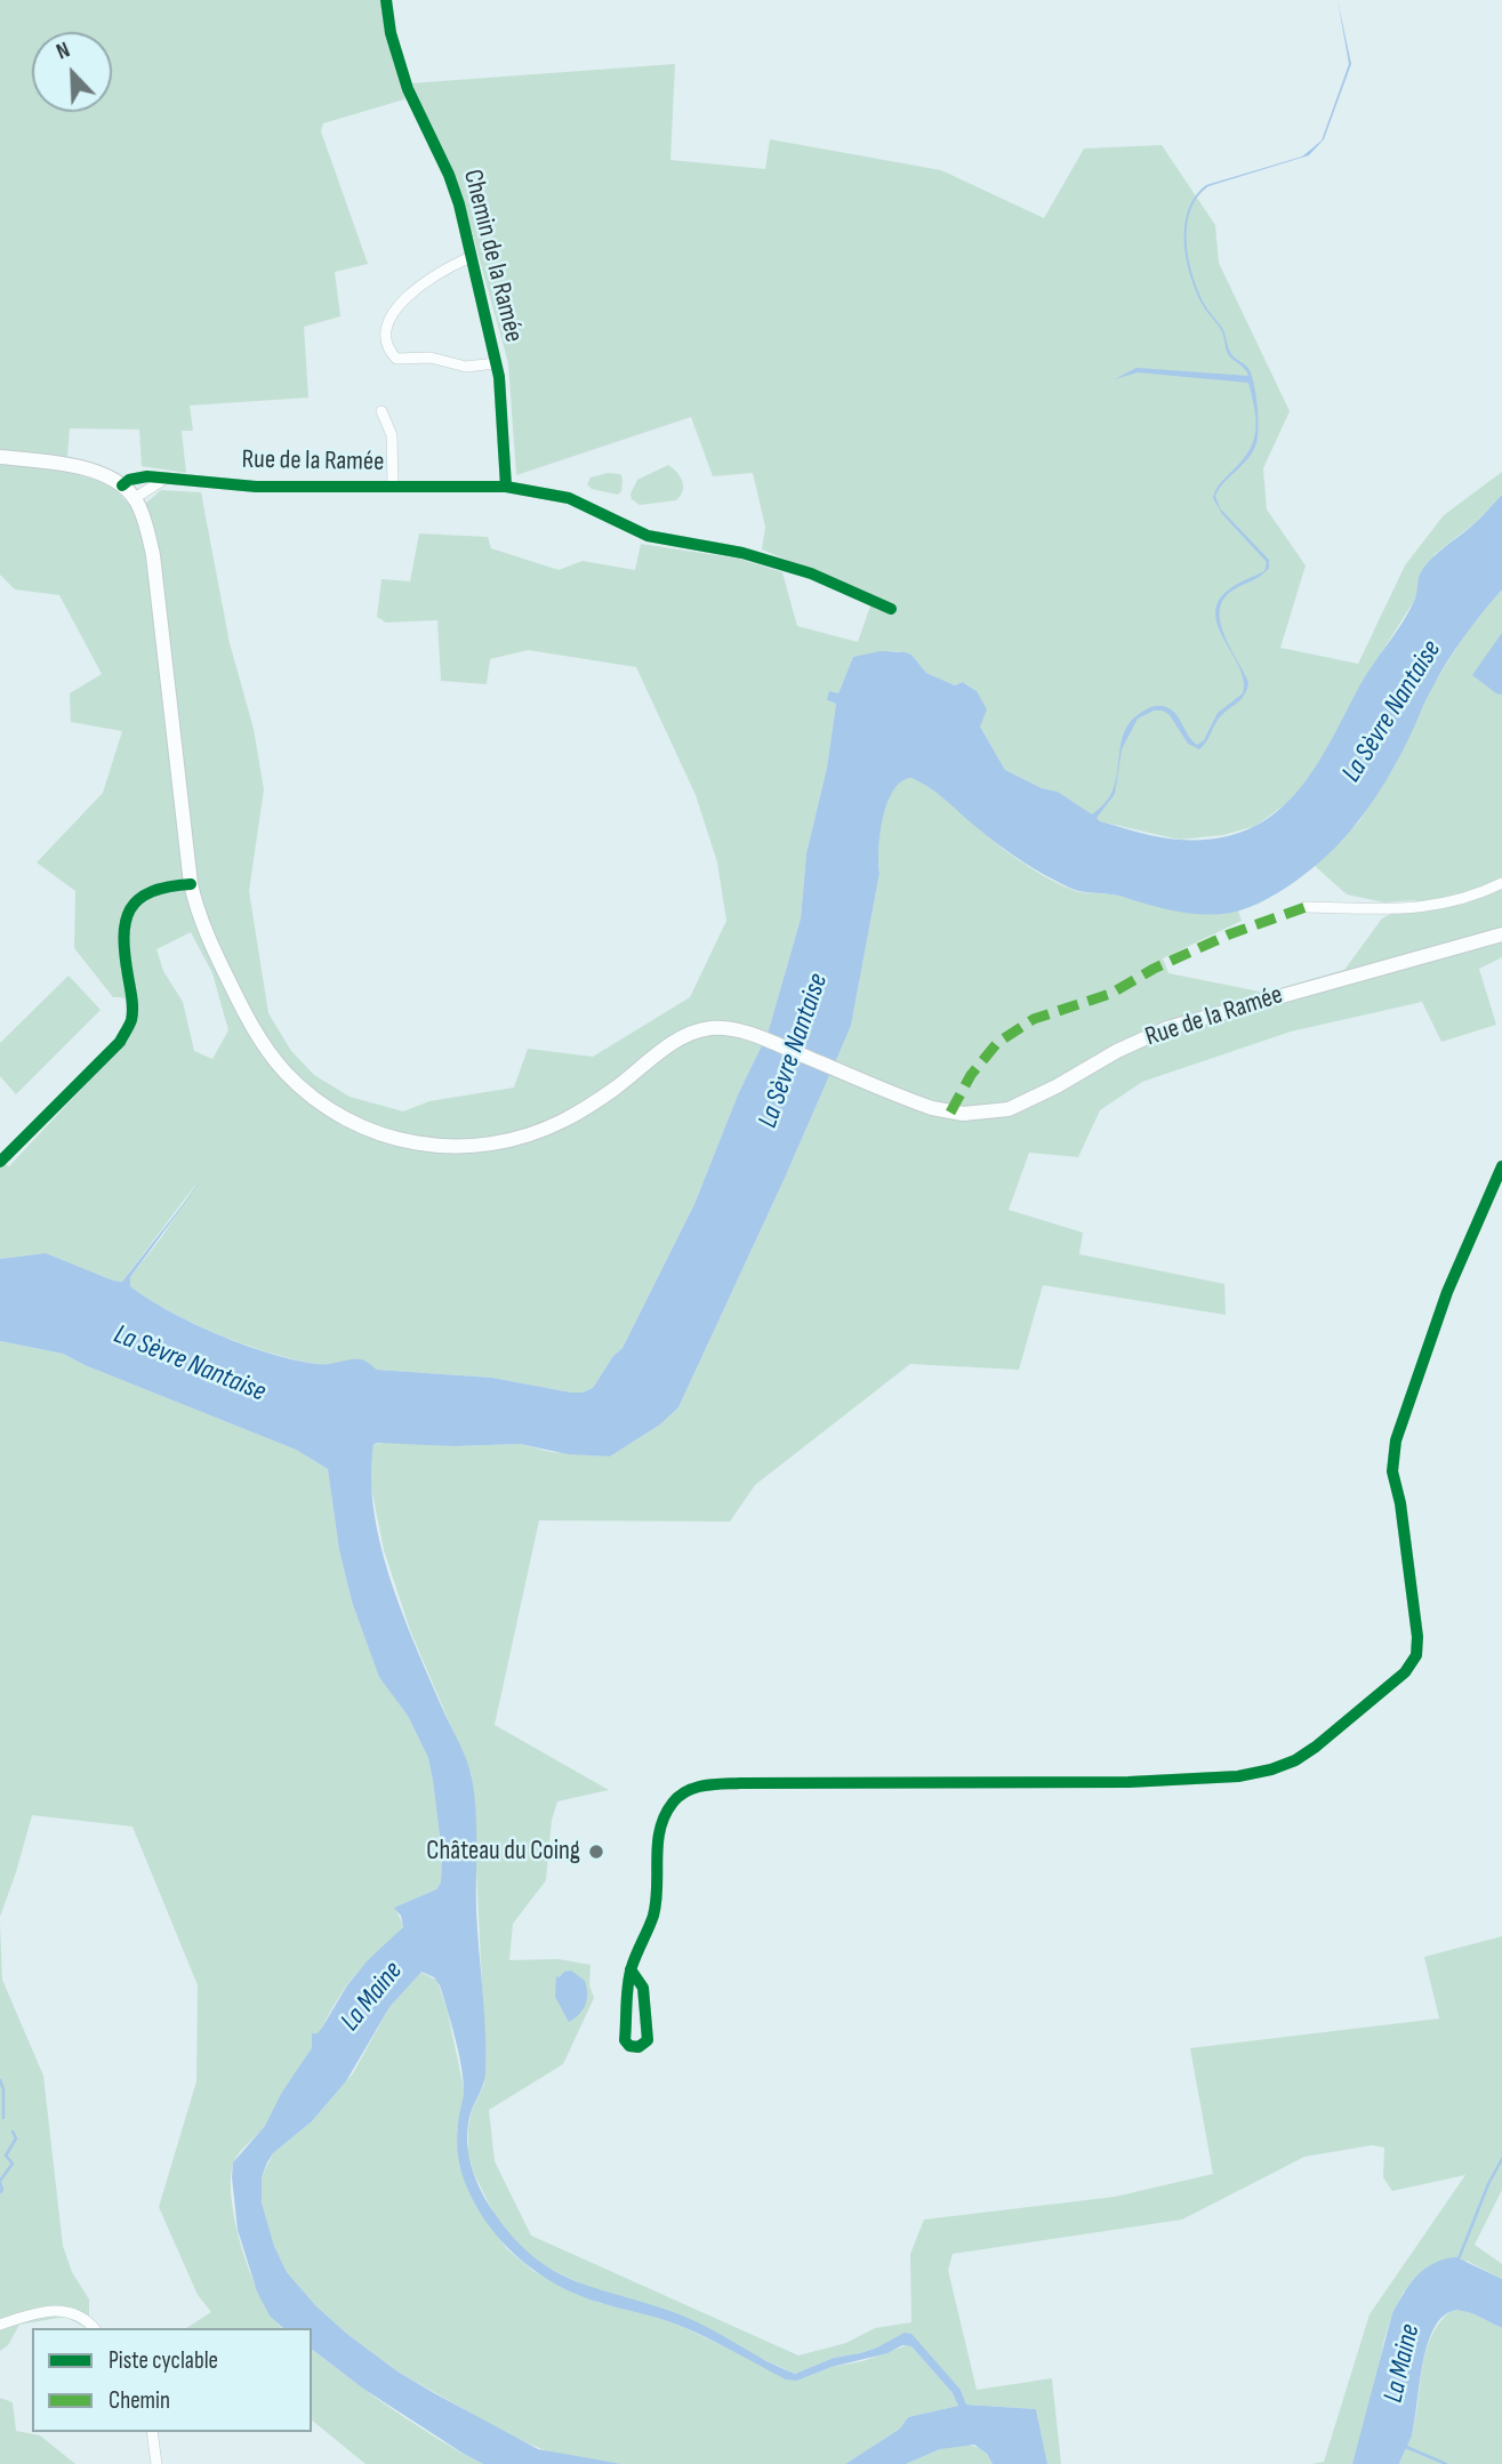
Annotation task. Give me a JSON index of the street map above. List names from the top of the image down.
{
  "streets": {
    "main road": ["Rue de la Ramée"],
    "street": ["Chemin de la Ramée"]
  },
  "crossings": [
    ["Chemin de la Ramée", "Rue de la Ramée"]
  ],
  "water": ["La Sèvre Nantaise", "La Maine"],
  "places": ["Château du Coing"],
  "legend": ["Piste cyclable", "Chemin"],
  "north": "top left"
}
